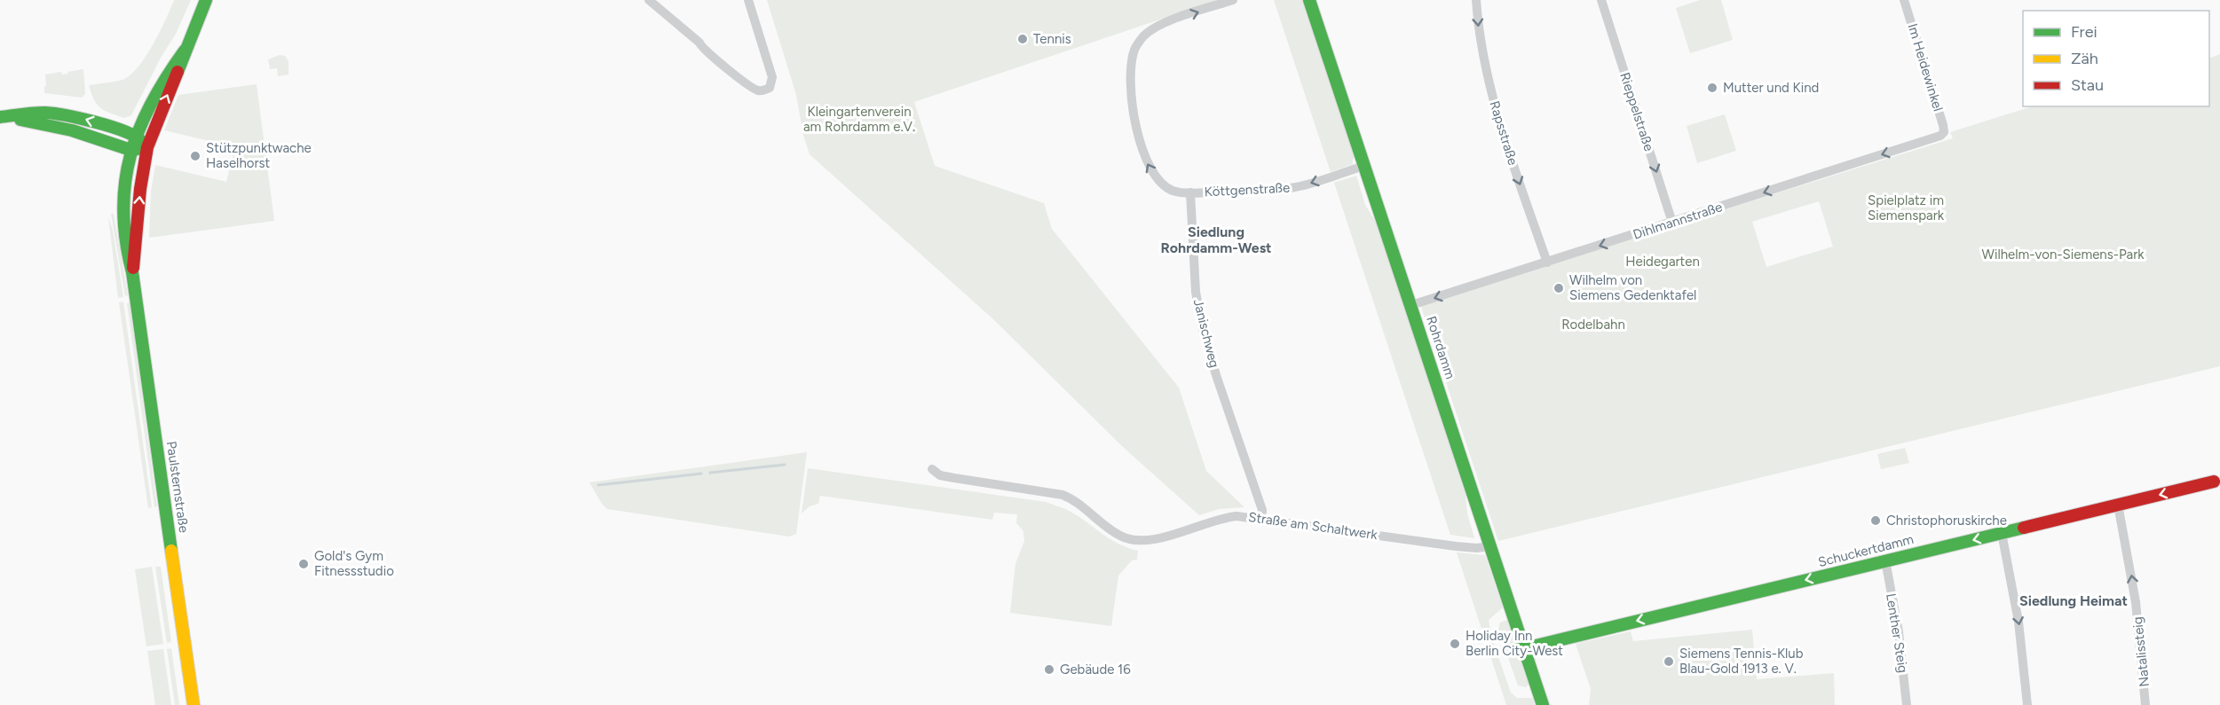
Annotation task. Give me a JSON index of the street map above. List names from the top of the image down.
{
  "streets": {
    "main road": ["Rohrdamm", "Paulsternstraße", "Schuckertdamm"],
    "street": [
      "Im Heidewinkel",
      "Rieppelstraße",
      "Rapsstraße",
      "Köttgenstraße",
      "Dihlmannstraße",
      "Janischweg",
      "Straße am Schaltwerk",
      "Lenther Steig",
      "Natalissteig"
    ]
  },
  "crossings": [
    ["Im Heidewinkel", "Dihlmannstraße"],
    ["Rieppelstraße", "Dihlmannstraße"],
    ["Rapsstraße", "Dihlmannstraße"],
    ["Köttgenstraße", "Janischweg"],
    ["Köttgenstraße", "Rohrdamm"],
    ["Dihlmannstraße", "Rohrdamm"],
    ["Janischweg", "Straße am Schaltwerk"],
    ["Rohrdamm", "Straße am Schaltwerk"],
    ["Rohrdamm", "Schuckertdamm"],
    ["Schuckertdamm", "Lenther Steig"],
    ["Schuckertdamm", "Natalissteig"]
  ],
  "one_way": [
    "Rieppelstraße",
    "Rapsstraße",
    "Köttgenstraße",
    "Dihlmannstraße",
    "Schuckertdamm",
    "Natalissteig"
  ],
  "districts": ["Siedlung Rohrdamm-West", "Siedlung Heimat"],
  "parks": [
    "Kleingartenverein am Rohrdamm e.V.",
    "Spielplatz im Siemenspark",
    "Wilhelm-von-Siemens-Park",
    "Heidegarten",
    "Rodelbahn"
  ],
  "places": [
    "Tennis",
    "Mutter und Kind",
    "Stützpunktwache Haselhorst",
    "Wilhelm von Siemens Gedenktafel",
    "Christophoruskirche",
    "Gold's Gym Fitnessstudio",
    "Holiday Inn Berlin City-West",
    "Siemens Tennis-Klub Blau-Gold 1913 e. V.",
    "Gebäude 16"
  ],
  "legend": ["Frei", "Zäh", "Stau"]
}
